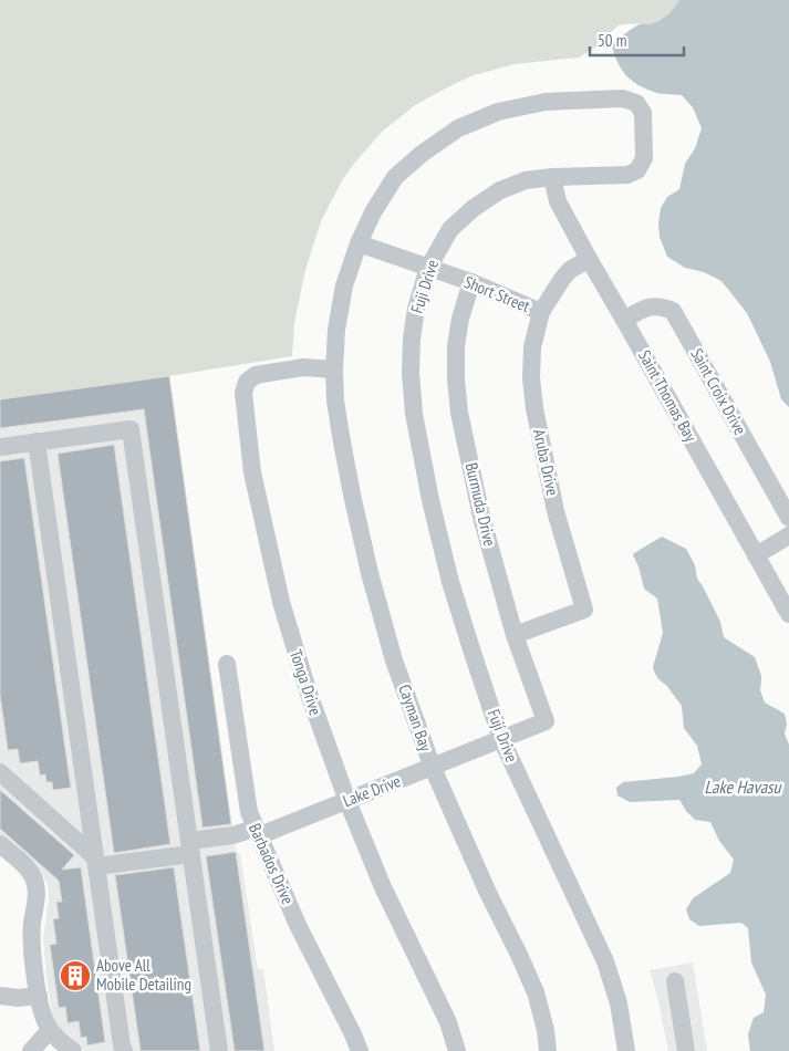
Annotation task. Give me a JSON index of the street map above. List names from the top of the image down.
{
  "streets": {
    "street": [
      "Fuji Drive",
      "Short Street",
      "Saint Croix Drive",
      "Saint Thomas Bay",
      "Aruba Drive",
      "Burmuda Drive",
      "Tonga Drive",
      "Cayman Bay",
      "Lake Drive",
      "Barbados Drive"
    ]
  },
  "crossings": [
    ["Fuji Drive", "Short Street"],
    ["Fuji Drive", "Saint Thomas Bay"],
    ["Fuji Drive", "Tonga Drive"],
    ["Fuji Drive", "Cayman Bay"],
    ["Fuji Drive", "Lake Drive"],
    ["Short Street", "Aruba Drive"],
    ["Short Street", "Burmuda Drive"],
    ["Saint Croix Drive", "Saint Thomas Bay"],
    ["Saint Thomas Bay", "Aruba Drive"],
    ["Aruba Drive", "Burmuda Drive"],
    ["Burmuda Drive", "Lake Drive"],
    ["Tonga Drive", "Cayman Bay"],
    ["Tonga Drive", "Lake Drive"],
    ["Cayman Bay", "Lake Drive"],
    ["Lake Drive", "Barbados Drive"]
  ],
  "water": ["Lake Havasu"],
  "places": {
    "building": ["Above All Mobile Detailing"]
  },
  "scale_bar": "50 m"
}
